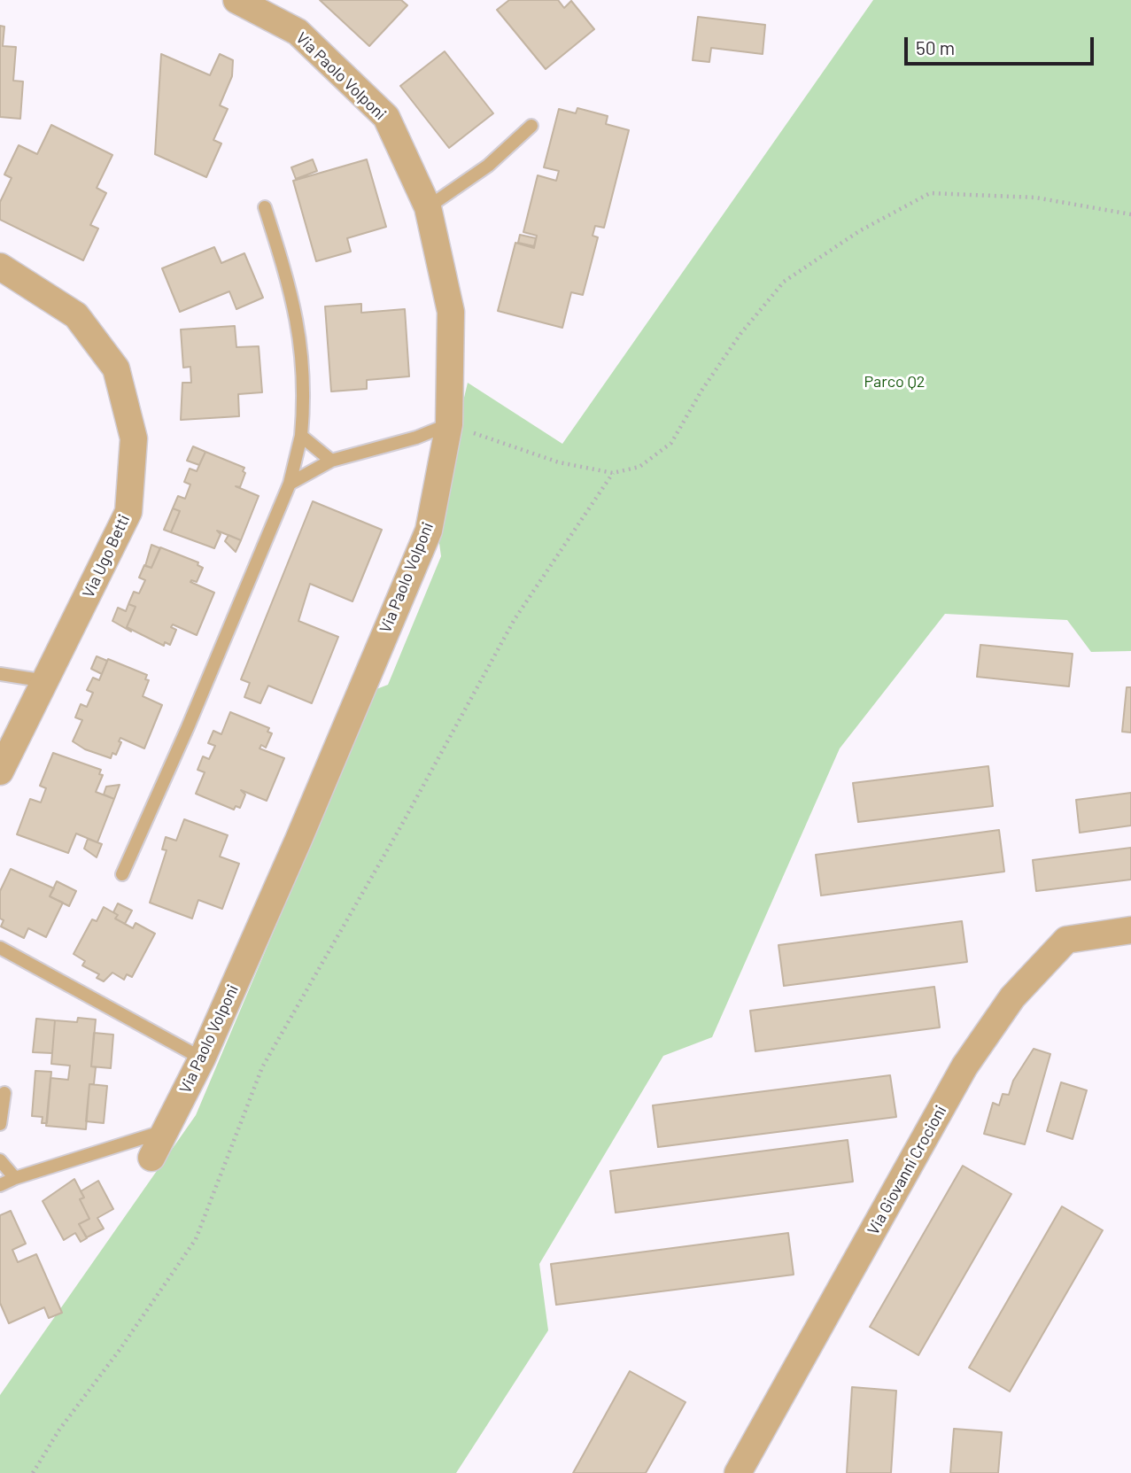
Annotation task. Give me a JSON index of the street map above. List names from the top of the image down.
{
  "streets": {
    "street": ["Via Paolo Volponi", "Via Ugo Betti", "Via Giovanni Crocioni"]
  },
  "parks": ["Parco Q2"],
  "scale_bar": "50 m"
}
